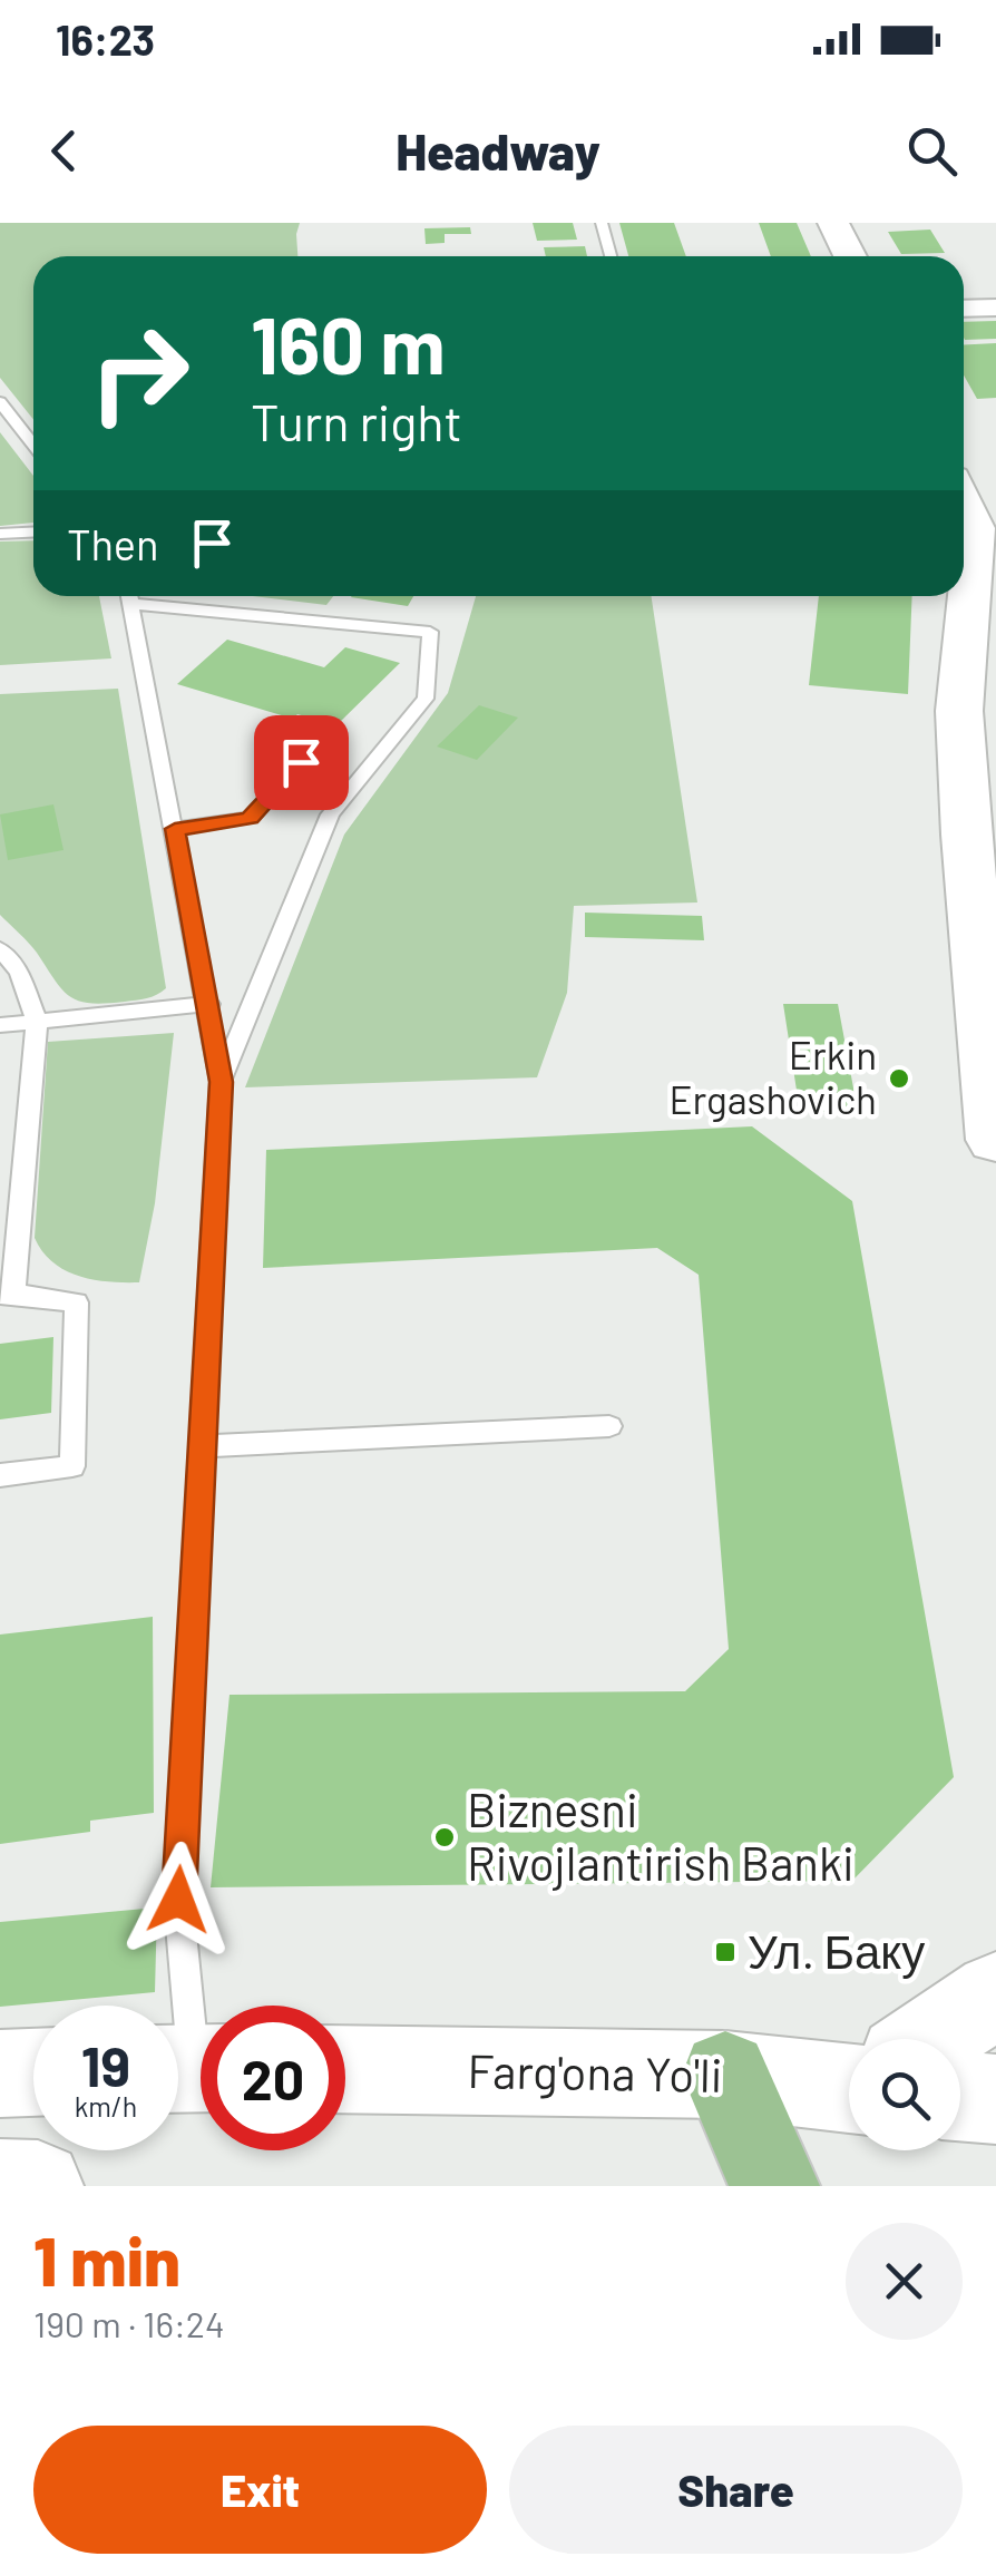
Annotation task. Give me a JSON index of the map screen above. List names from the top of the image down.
{
  "streets": {
    "street": ["Farg'ona Yo'li"]
  },
  "places": {
    "other": ["Erkin Ergashovich", "Biznesni Rivojlantirish Banki"],
    "transit": ["Ул. Баку"]
  },
  "page": {
    "status": "16:23",
    "header": "Headway",
    "turn": ["160 m", "Turn right"],
    "then": "Then",
    "speed": "19 km/h",
    "limit": "20",
    "heading": ["1 min", "190 m · 16:24"],
    "buttons": ["Exit", "Share"]
  }
}
